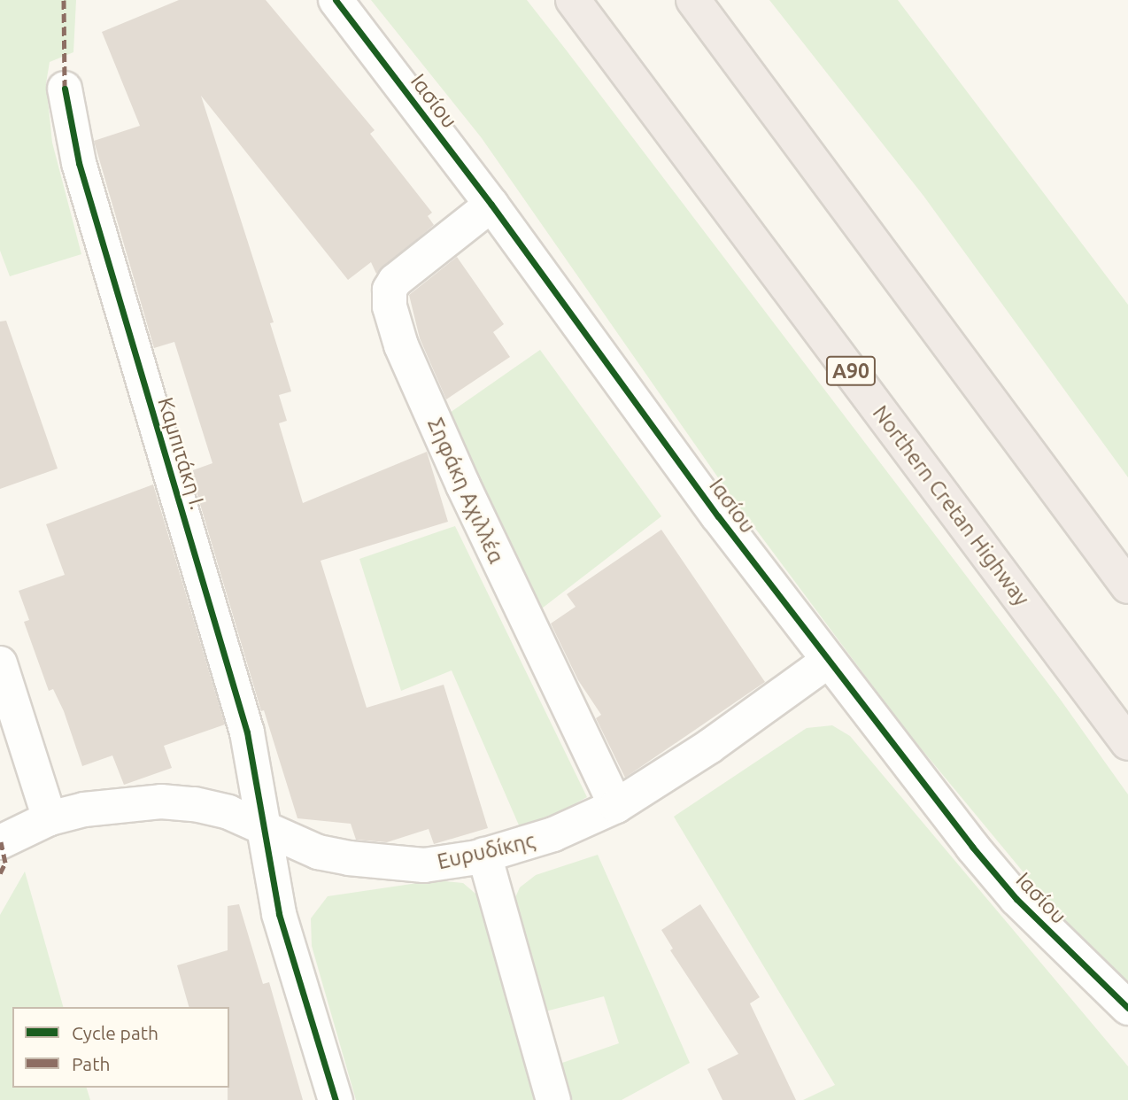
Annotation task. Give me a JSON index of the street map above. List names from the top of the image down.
{
  "streets": {
    "highway": ["Α90", "Northern Cretan Highway"],
    "street": [
      "Ιασίου",
      "Καμπιτάκη Ι.",
      "Σηφάκη Αχιλλέα",
      "Ευρυδίκης"
    ]
  },
  "crossings": [
    ["Ιασίου", "Σηφάκη Αχιλλέα"],
    ["Ιασίου", "Ευρυδίκης"],
    ["Καμπιτάκη Ι.", "Ευρυδίκης"],
    ["Σηφάκη Αχιλλέα", "Ευρυδίκης"]
  ],
  "legend": ["Cycle path", "Path"]
}
